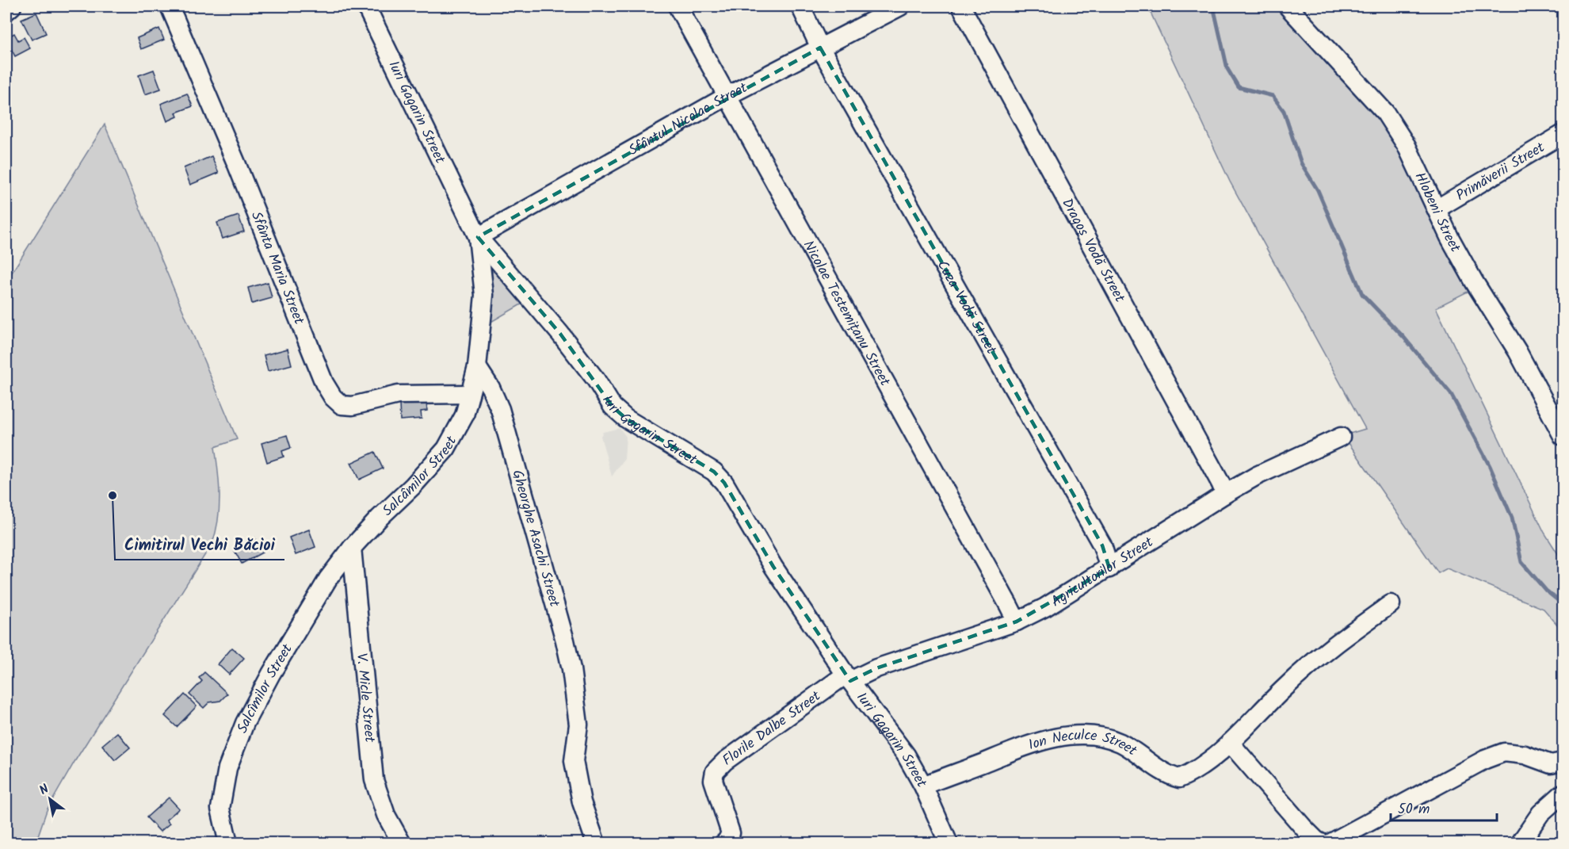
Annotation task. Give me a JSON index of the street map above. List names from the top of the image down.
{
  "streets": {
    "street": [
      "Iuri Gagarin Street",
      "Sfântul Nicolae Street",
      "Primăverii Street",
      "Hlobeni Street",
      "Dragoș Vodă Street",
      "Sfânta Maria Street",
      "Cuza-Vodă Street",
      "Nicolae Testemițanu Street",
      "Salcâmilor Street",
      "Gheorghe Asachi Street",
      "Agricultorilor Street",
      "Salcîmilor Street",
      "V. Micle Street",
      "Florile Dalbe Street",
      "Ion Neculce Street"
    ]
  },
  "crossings": [
    ["Iuri Gagarin Street", "Sfântul Nicolae Street"],
    ["Iuri Gagarin Street", "Agricultorilor Street"],
    ["Iuri Gagarin Street", "Florile Dalbe Street"],
    ["Iuri Gagarin Street", "Ion Neculce Street"],
    ["Sfântul Nicolae Street", "Cuza-Vodă Street"],
    ["Sfântul Nicolae Street", "Nicolae Testemițanu Street"],
    ["Primăverii Street", "Hlobeni Street"],
    ["Dragoș Vodă Street", "Agricultorilor Street"],
    ["Sfânta Maria Street", "Salcâmilor Street"],
    ["Cuza-Vodă Street", "Agricultorilor Street"],
    ["Nicolae Testemițanu Street", "Agricultorilor Street"],
    ["Salcâmilor Street", "Salcîmilor Street"],
    ["Salcâmilor Street", "V. Micle Street"],
    ["Agricultorilor Street", "Florile Dalbe Street"],
    ["Salcîmilor Street", "V. Micle Street"]
  ],
  "places": ["Cimitirul Vechi Băcioi"],
  "scale_bar": "50 m",
  "north": "top left"
}
